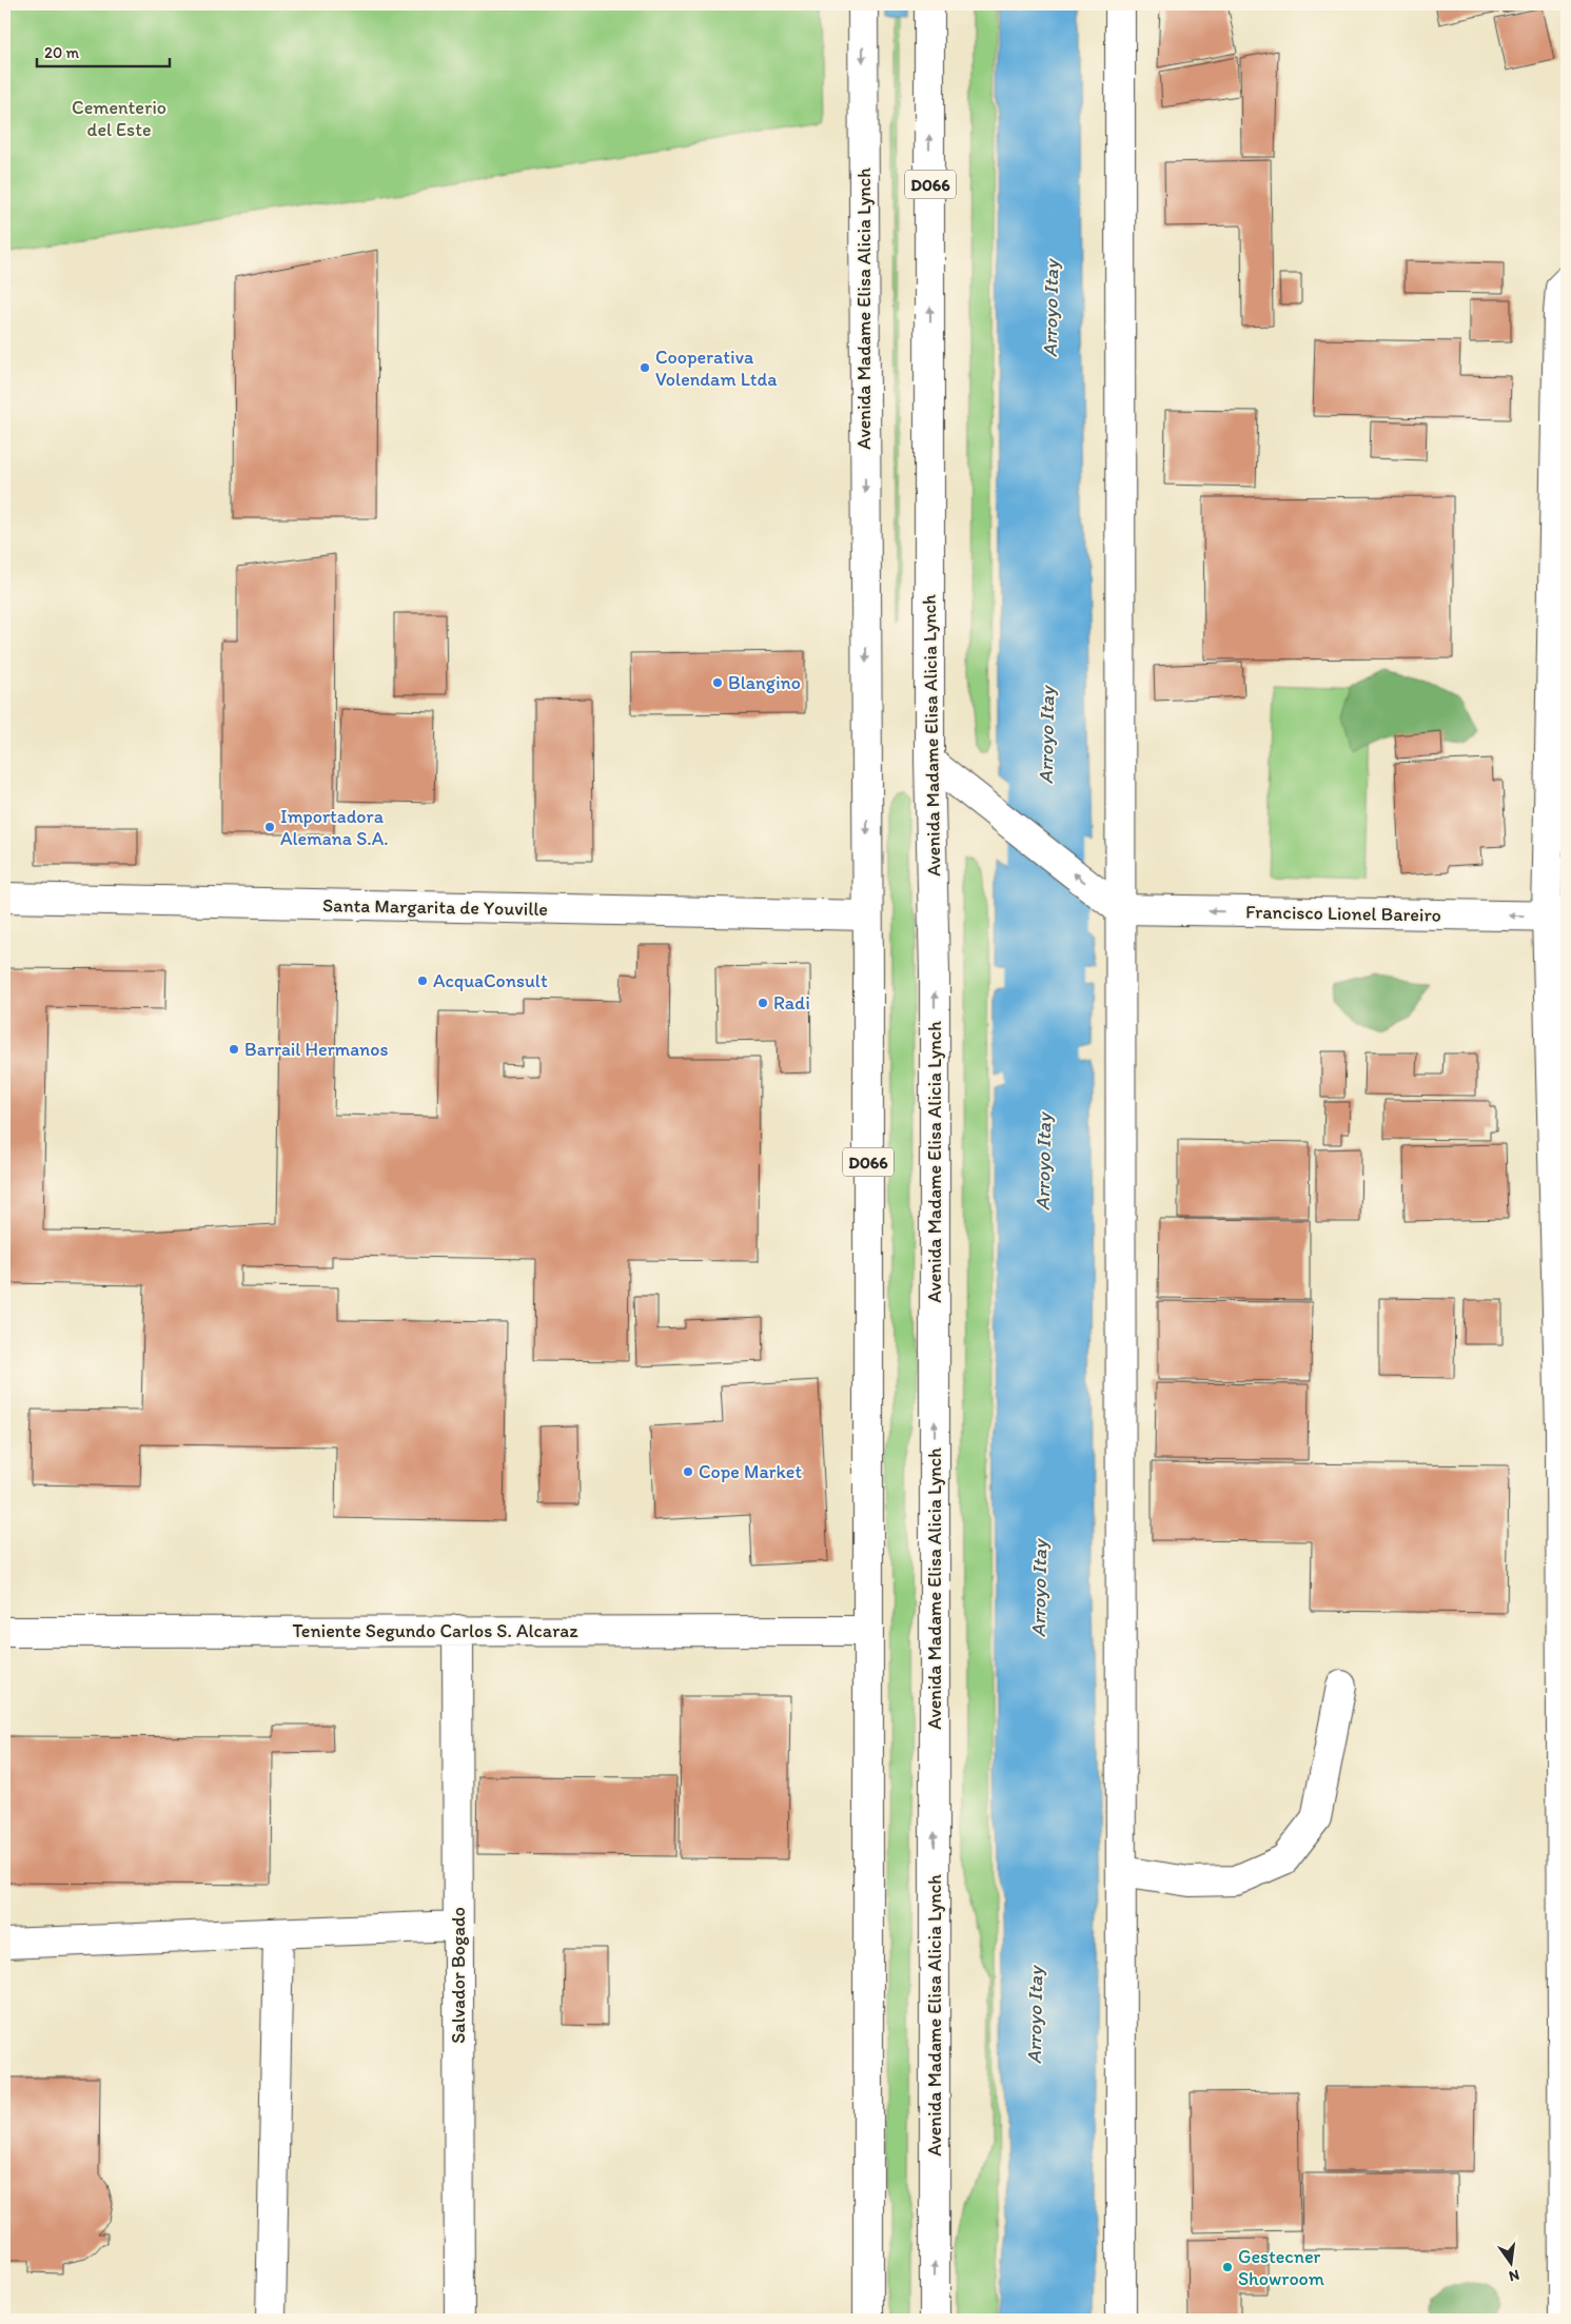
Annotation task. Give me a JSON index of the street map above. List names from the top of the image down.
{
  "streets": {
    "main road": [
      "D066",
      "Avenida Madame Elisa Alicia Lynch",
      "Santa Margarita de Youville",
      "Francisco Lionel Bareiro",
      "Teniente Segundo Carlos S. Alcaraz",
      "Salvador Bogado"
    ]
  },
  "crossings": [
    ["Avenida Madame Elisa Alicia Lynch", "Santa Margarita de Youville"],
    ["Avenida Madame Elisa Alicia Lynch", "Teniente Segundo Carlos S. Alcaraz"],
    ["Teniente Segundo Carlos S. Alcaraz", "Salvador Bogado"]
  ],
  "one_way": ["Francisco Lionel Bareiro"],
  "water": ["Arroyo Itay"],
  "parks": ["Cementerio del Este"],
  "places": [
    "Cooperativa Volendam Ltda",
    "Blangino",
    "Importadora Alemana S.A.",
    "AcquaConsult",
    "Radi",
    "Barrail Hermanos",
    "Cope Market",
    "Gestecner Showroom"
  ],
  "scale_bar": "20 m",
  "north": "bottom"
}
